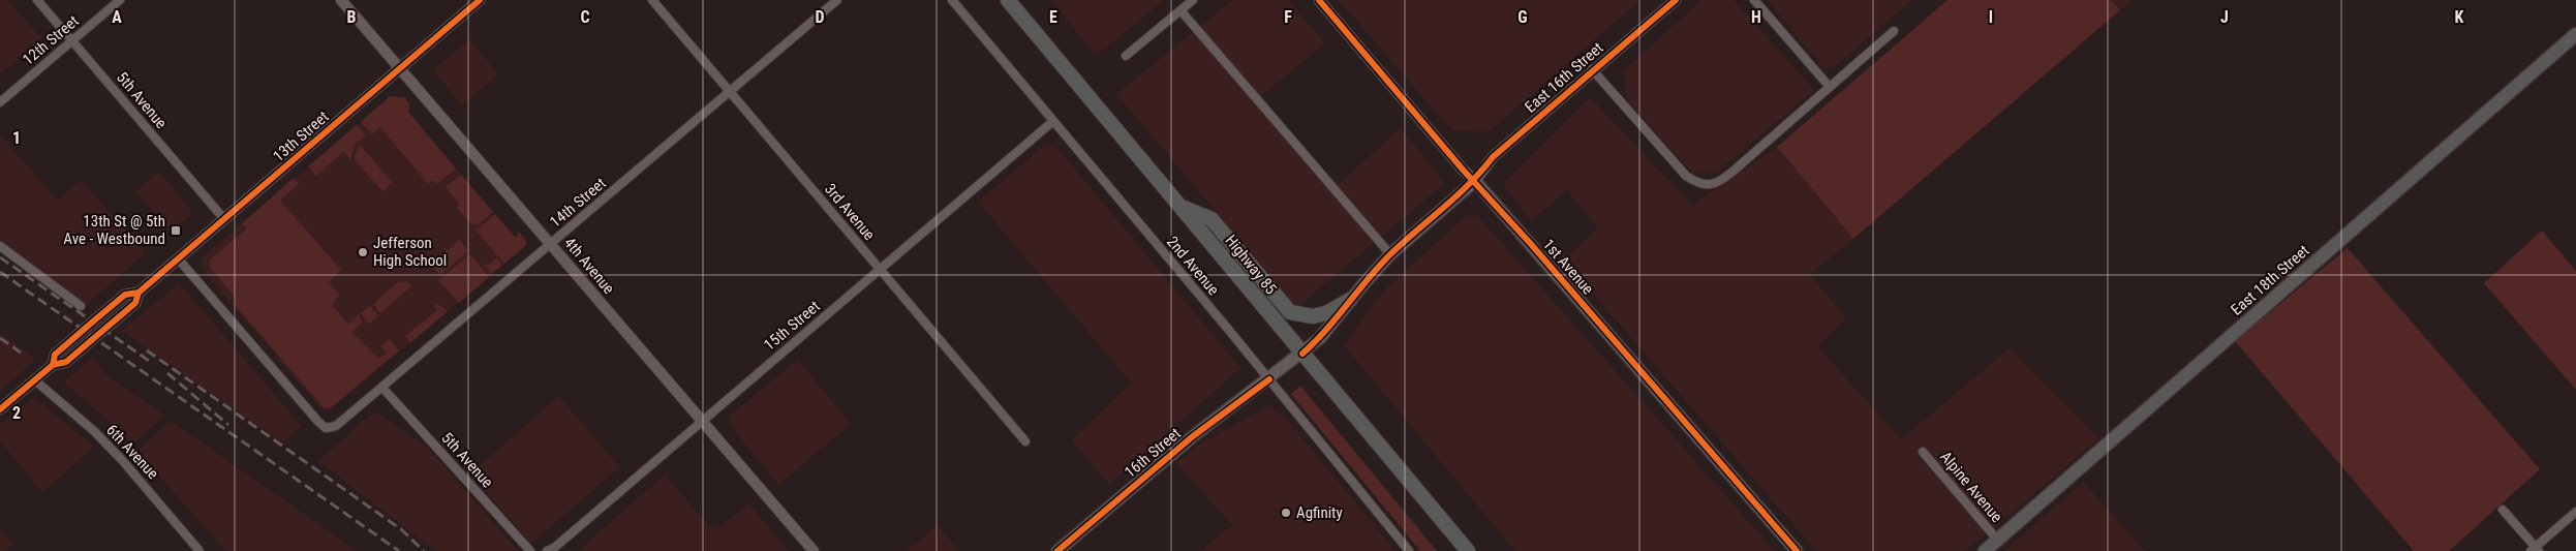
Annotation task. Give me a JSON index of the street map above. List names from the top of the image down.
{
  "streets": {
    "highway": ["Highway 85"],
    "main road": ["1st Avenue", "East 18th Street", "16th Street"],
    "street": [
      "12th Street",
      "East 16th Street",
      "5th Avenue",
      "13th Street",
      "14th Street",
      "3rd Avenue",
      "4th Avenue",
      "2nd Avenue",
      "15th Street",
      "6th Avenue",
      "Alpine Avenue"
    ]
  },
  "crossings": [
    ["12th Street", "5th Avenue"],
    ["East 16th Street", "1st Avenue"],
    ["East 16th Street", "16th Street"],
    ["5th Avenue", "13th Street"],
    ["5th Avenue", "14th Street"],
    ["13th Street", "14th Street"],
    ["13th Street", "4th Avenue"],
    ["13th Street", "6th Avenue"],
    ["14th Street", "3rd Avenue"],
    ["14th Street", "4th Avenue"],
    ["3rd Avenue", "15th Street"],
    ["Highway 85", "16th Street"],
    ["4th Avenue", "15th Street"],
    ["2nd Avenue", "15th Street"],
    ["2nd Avenue", "16th Street"],
    ["1st Avenue", "16th Street"],
    ["East 18th Street", "Alpine Avenue"]
  ],
  "places": {
    "transit": ["13th St @ 5th Ave - Westbound"],
    "other": ["Jefferson High School", "Agfinity"]
  },
  "grid": {
    "columns": [
      "A",
      "B",
      "C",
      "D",
      "E",
      "F",
      "G",
      "H",
      "I",
      "J",
      "K"
    ],
    "rows": ["1", "2"]
  }
}
